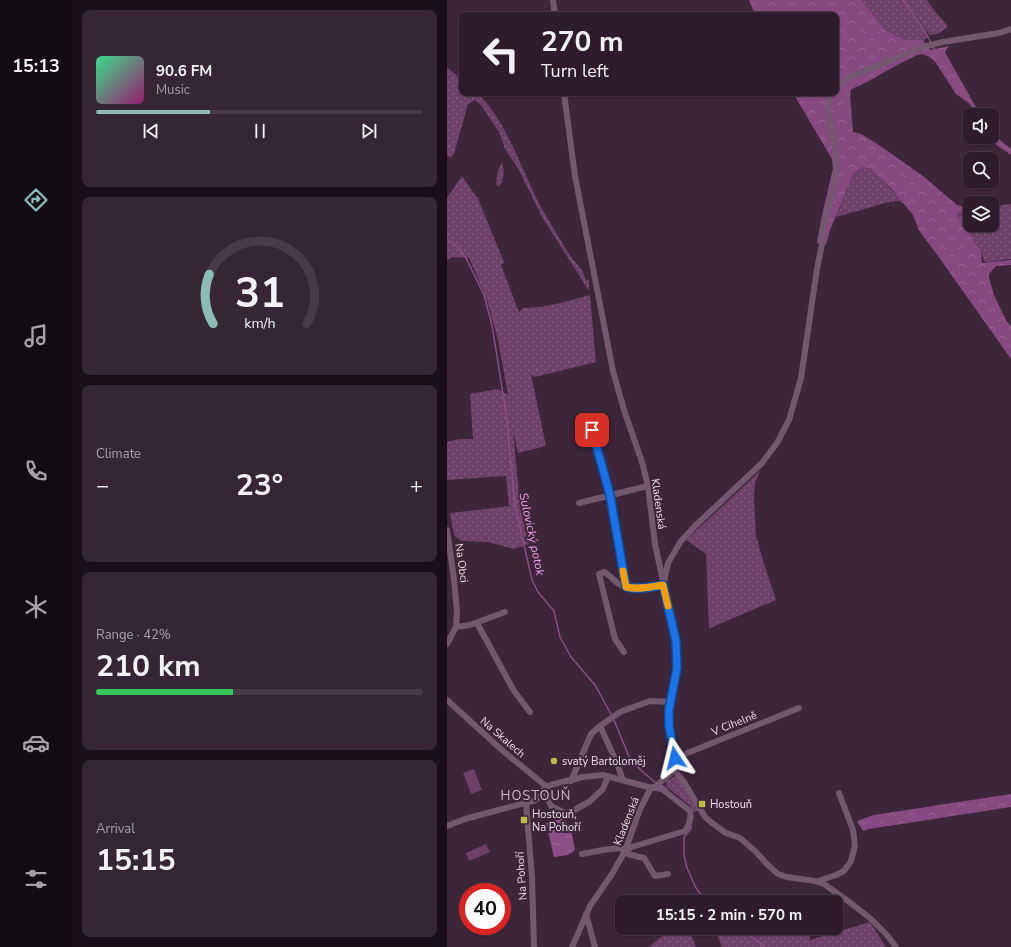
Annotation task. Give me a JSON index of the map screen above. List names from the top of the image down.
{
  "streets": {
    "street": [
      "Kladenská",
      "Na Obci",
      "V Cihelně",
      "Na Skalech",
      "Na Pohoří"
    ]
  },
  "crossings": [
    ["Kladenská", "V Cihelně"]
  ],
  "districts": ["HOSTOUŇ"],
  "water": ["Sulovický potok"],
  "places": {
    "other": ["svatý Bartoloměj"],
    "transit": ["Hostouň", "Hostouň, Na Pohoří"]
  },
  "page": {
    "tabs": "15:13",
    "turn": ["270 m", "Turn left"],
    "song": ["90.6 FM", "Music"],
    "tile": [
      "Climate",
      ["Range · 42%", "210 km"],
      ["Arrival", "15:15"]
    ],
    "heat": ["−", "23°", "+"],
    "limit": "40",
    "trip": "15:15 · 2 min · 570 m",
    "gauge": ["31", "km/h"]
  }
}
